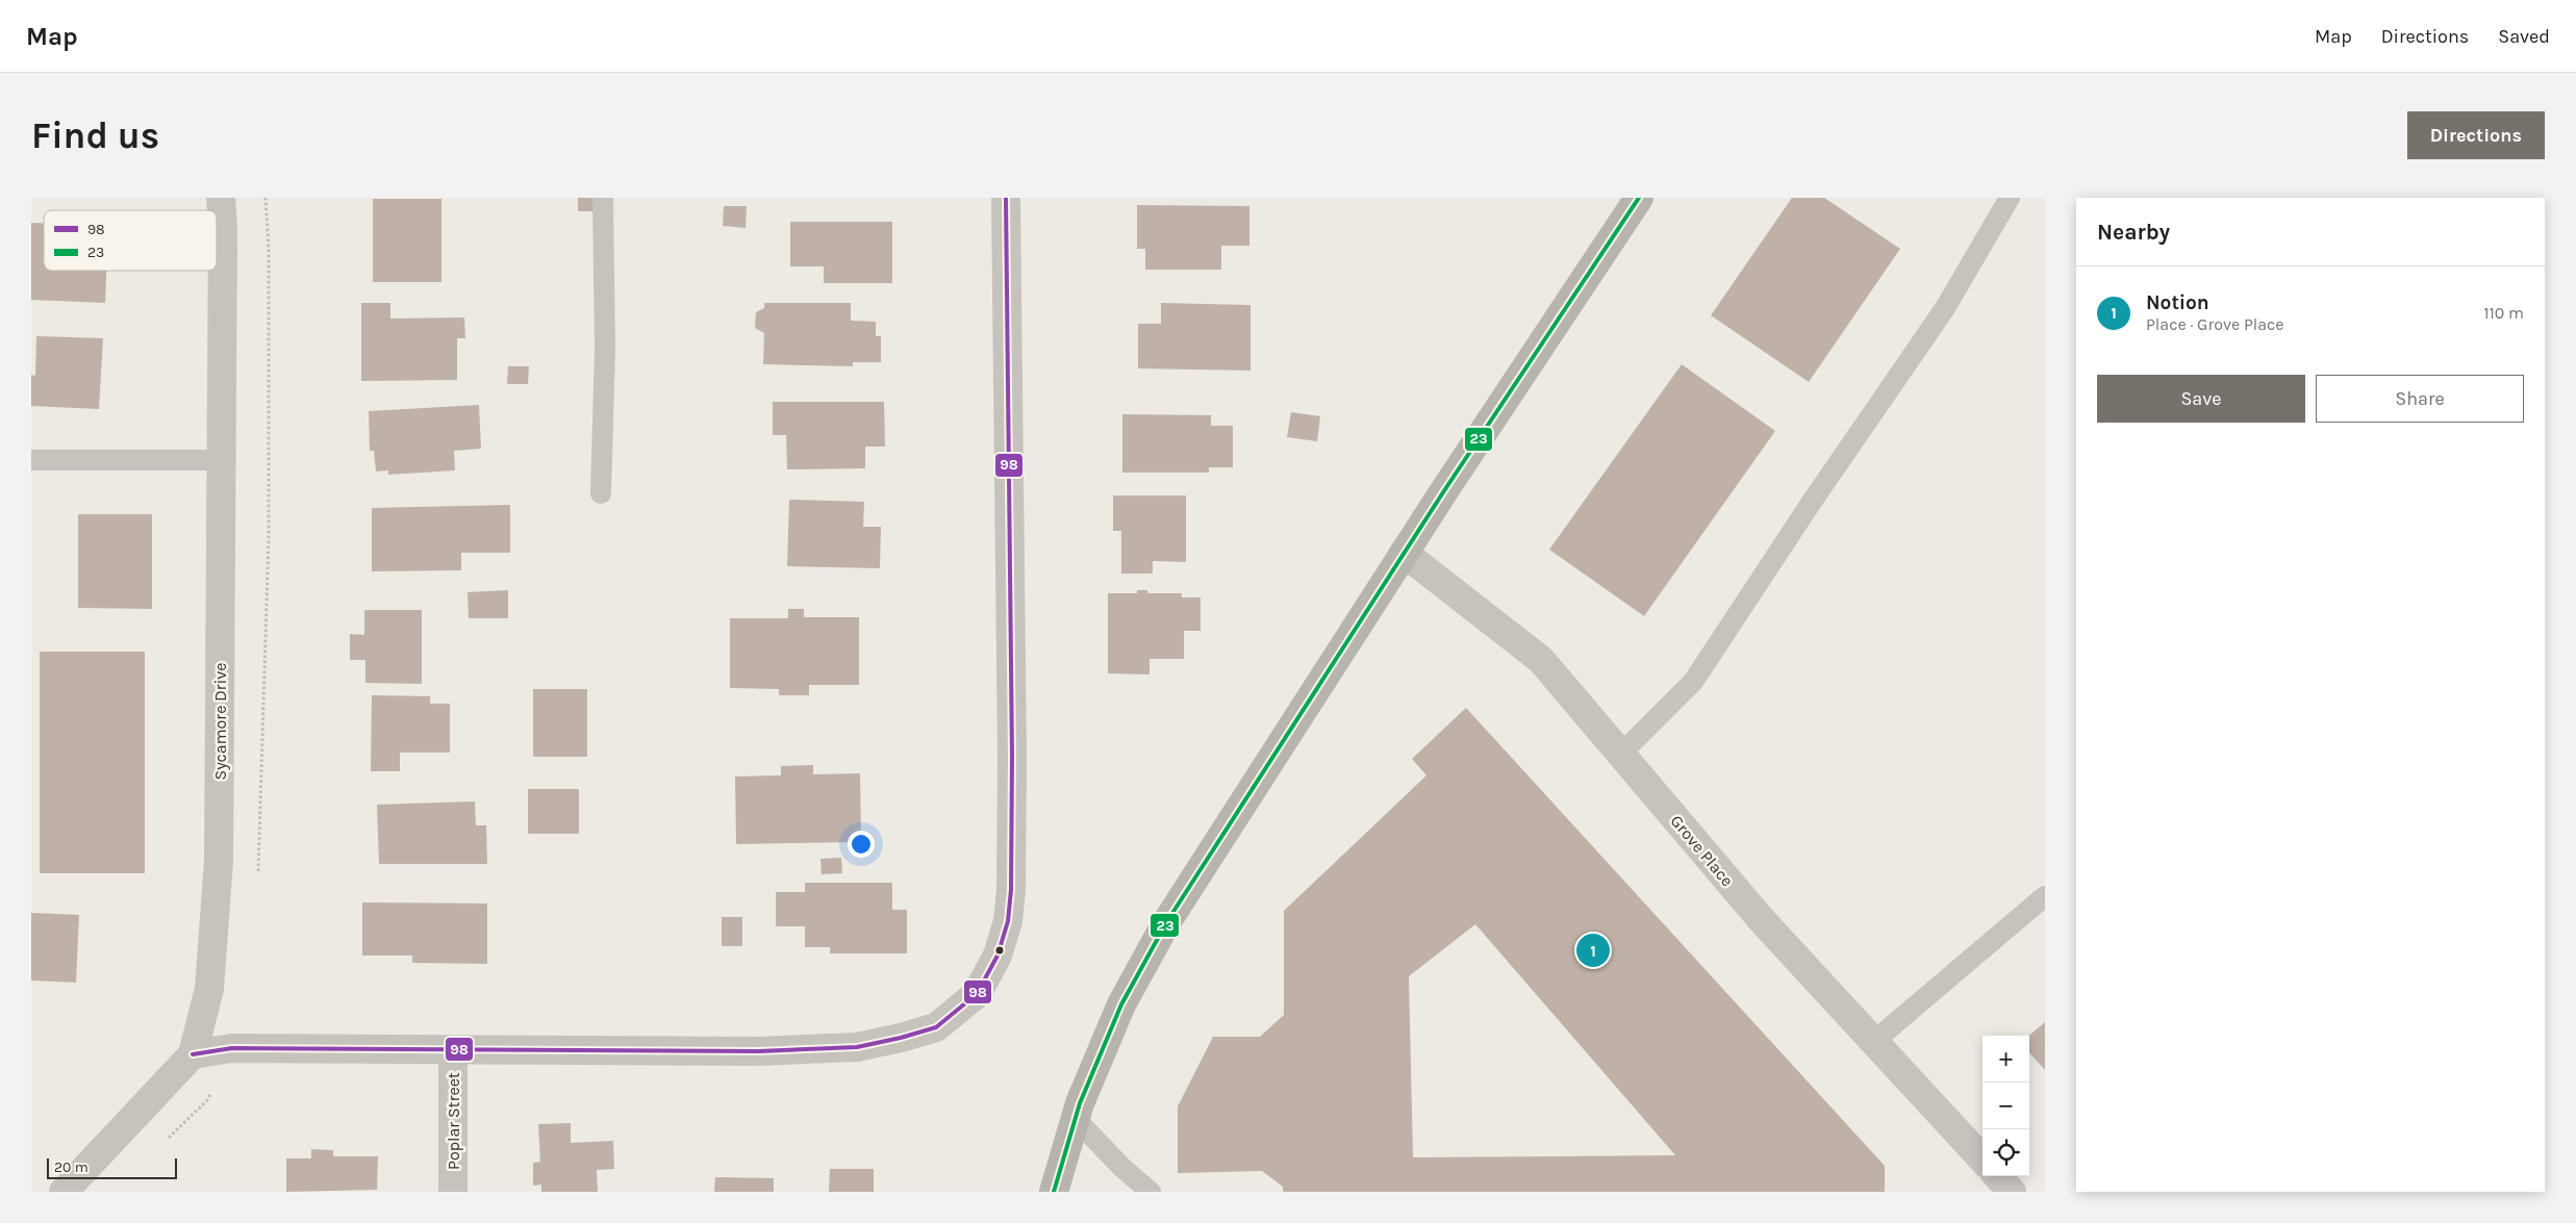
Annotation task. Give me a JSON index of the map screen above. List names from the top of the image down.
{
  "streets": {
    "street": ["Sycamore Drive", "Grove Place", "Poplar Street"]
  },
  "lines": ["transit line 98", "transit line 23"],
  "legend": ["98", "23"],
  "scale_bar": "20 m",
  "page": {
    "header": "Map",
    "nav": ["Map", "Directions", "Saved"],
    "buttons": [
      "Directions",
      ["Save", "Share"]
    ],
    "title": "Find us",
    "heading": "Nearby",
    "list": [
      {
        "mark": "1",
        "name": "Notion",
        "note": "Place · Grove Place",
        "value": "110 m"
      }
    ],
    "pins": "1",
    "map_buttons": ["+", "−"],
    "scale": "20 m"
  }
}
